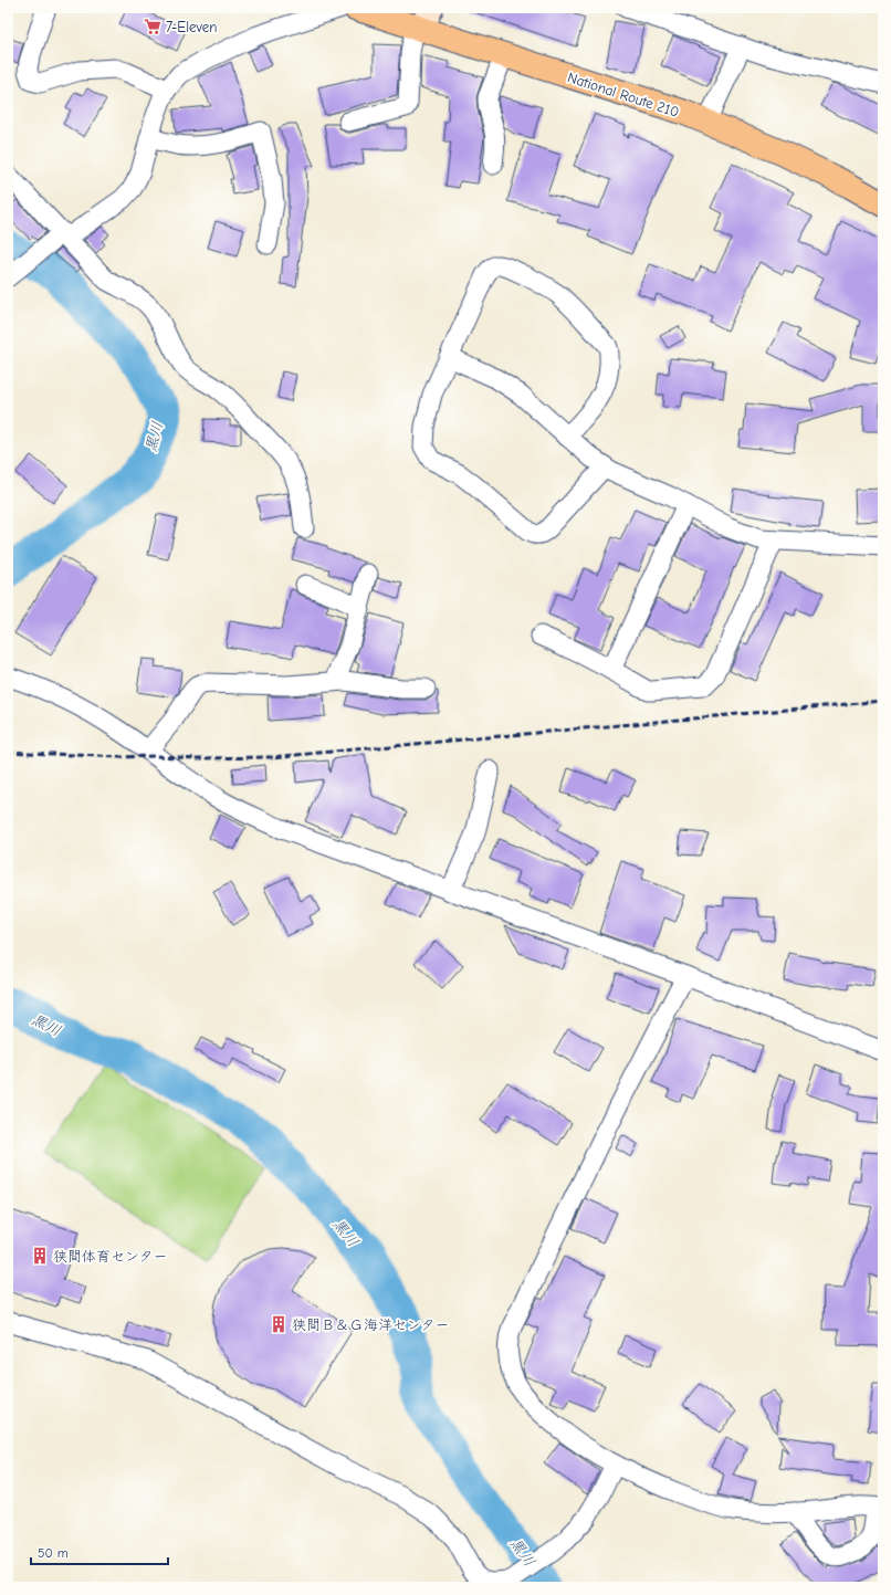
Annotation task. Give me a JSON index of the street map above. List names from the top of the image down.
{
  "streets": {
    "highway": ["National Route 210"]
  },
  "water": ["黒川"],
  "places": {
    "supermarket": ["7-Eleven"],
    "building": ["狭間体育センター", "狭間Ｂ＆Ｇ海洋センター"]
  },
  "scale_bar": "50 m"
}
